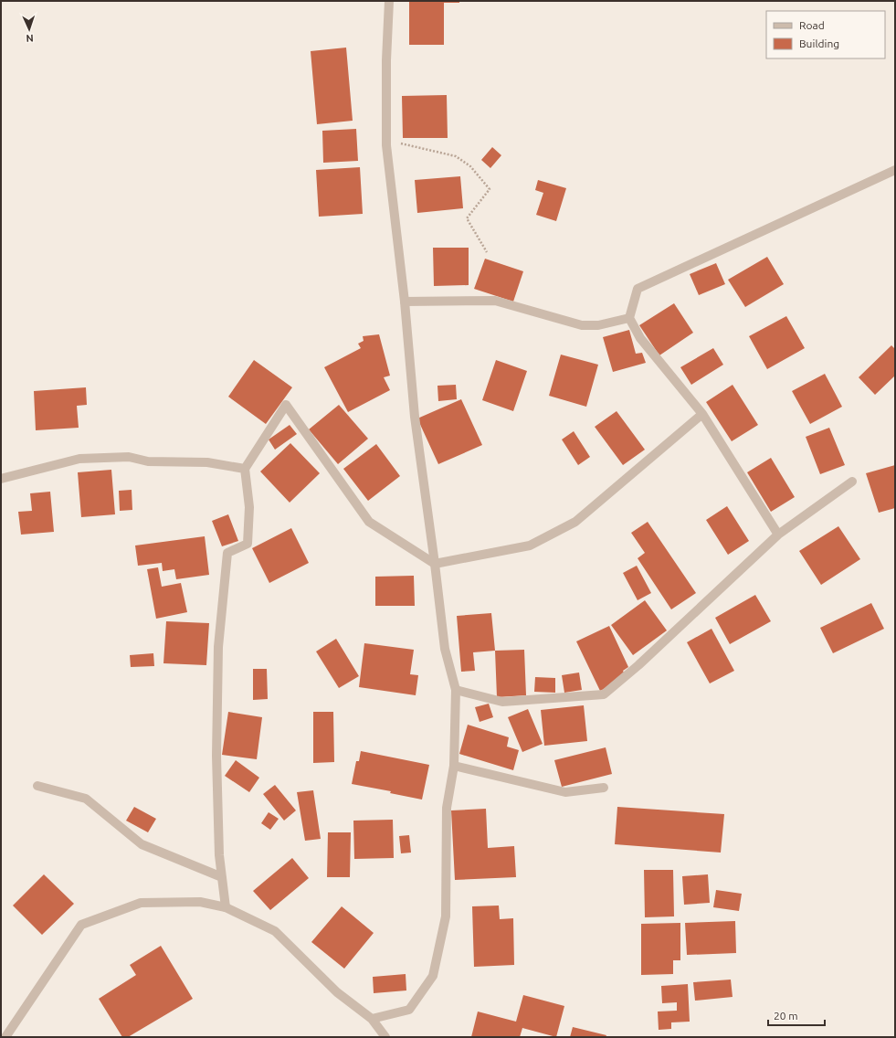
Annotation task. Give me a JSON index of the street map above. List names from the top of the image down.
{
  "legend": ["Road", "Building"],
  "scale_bar": "20 m",
  "north": "bottom"
}
